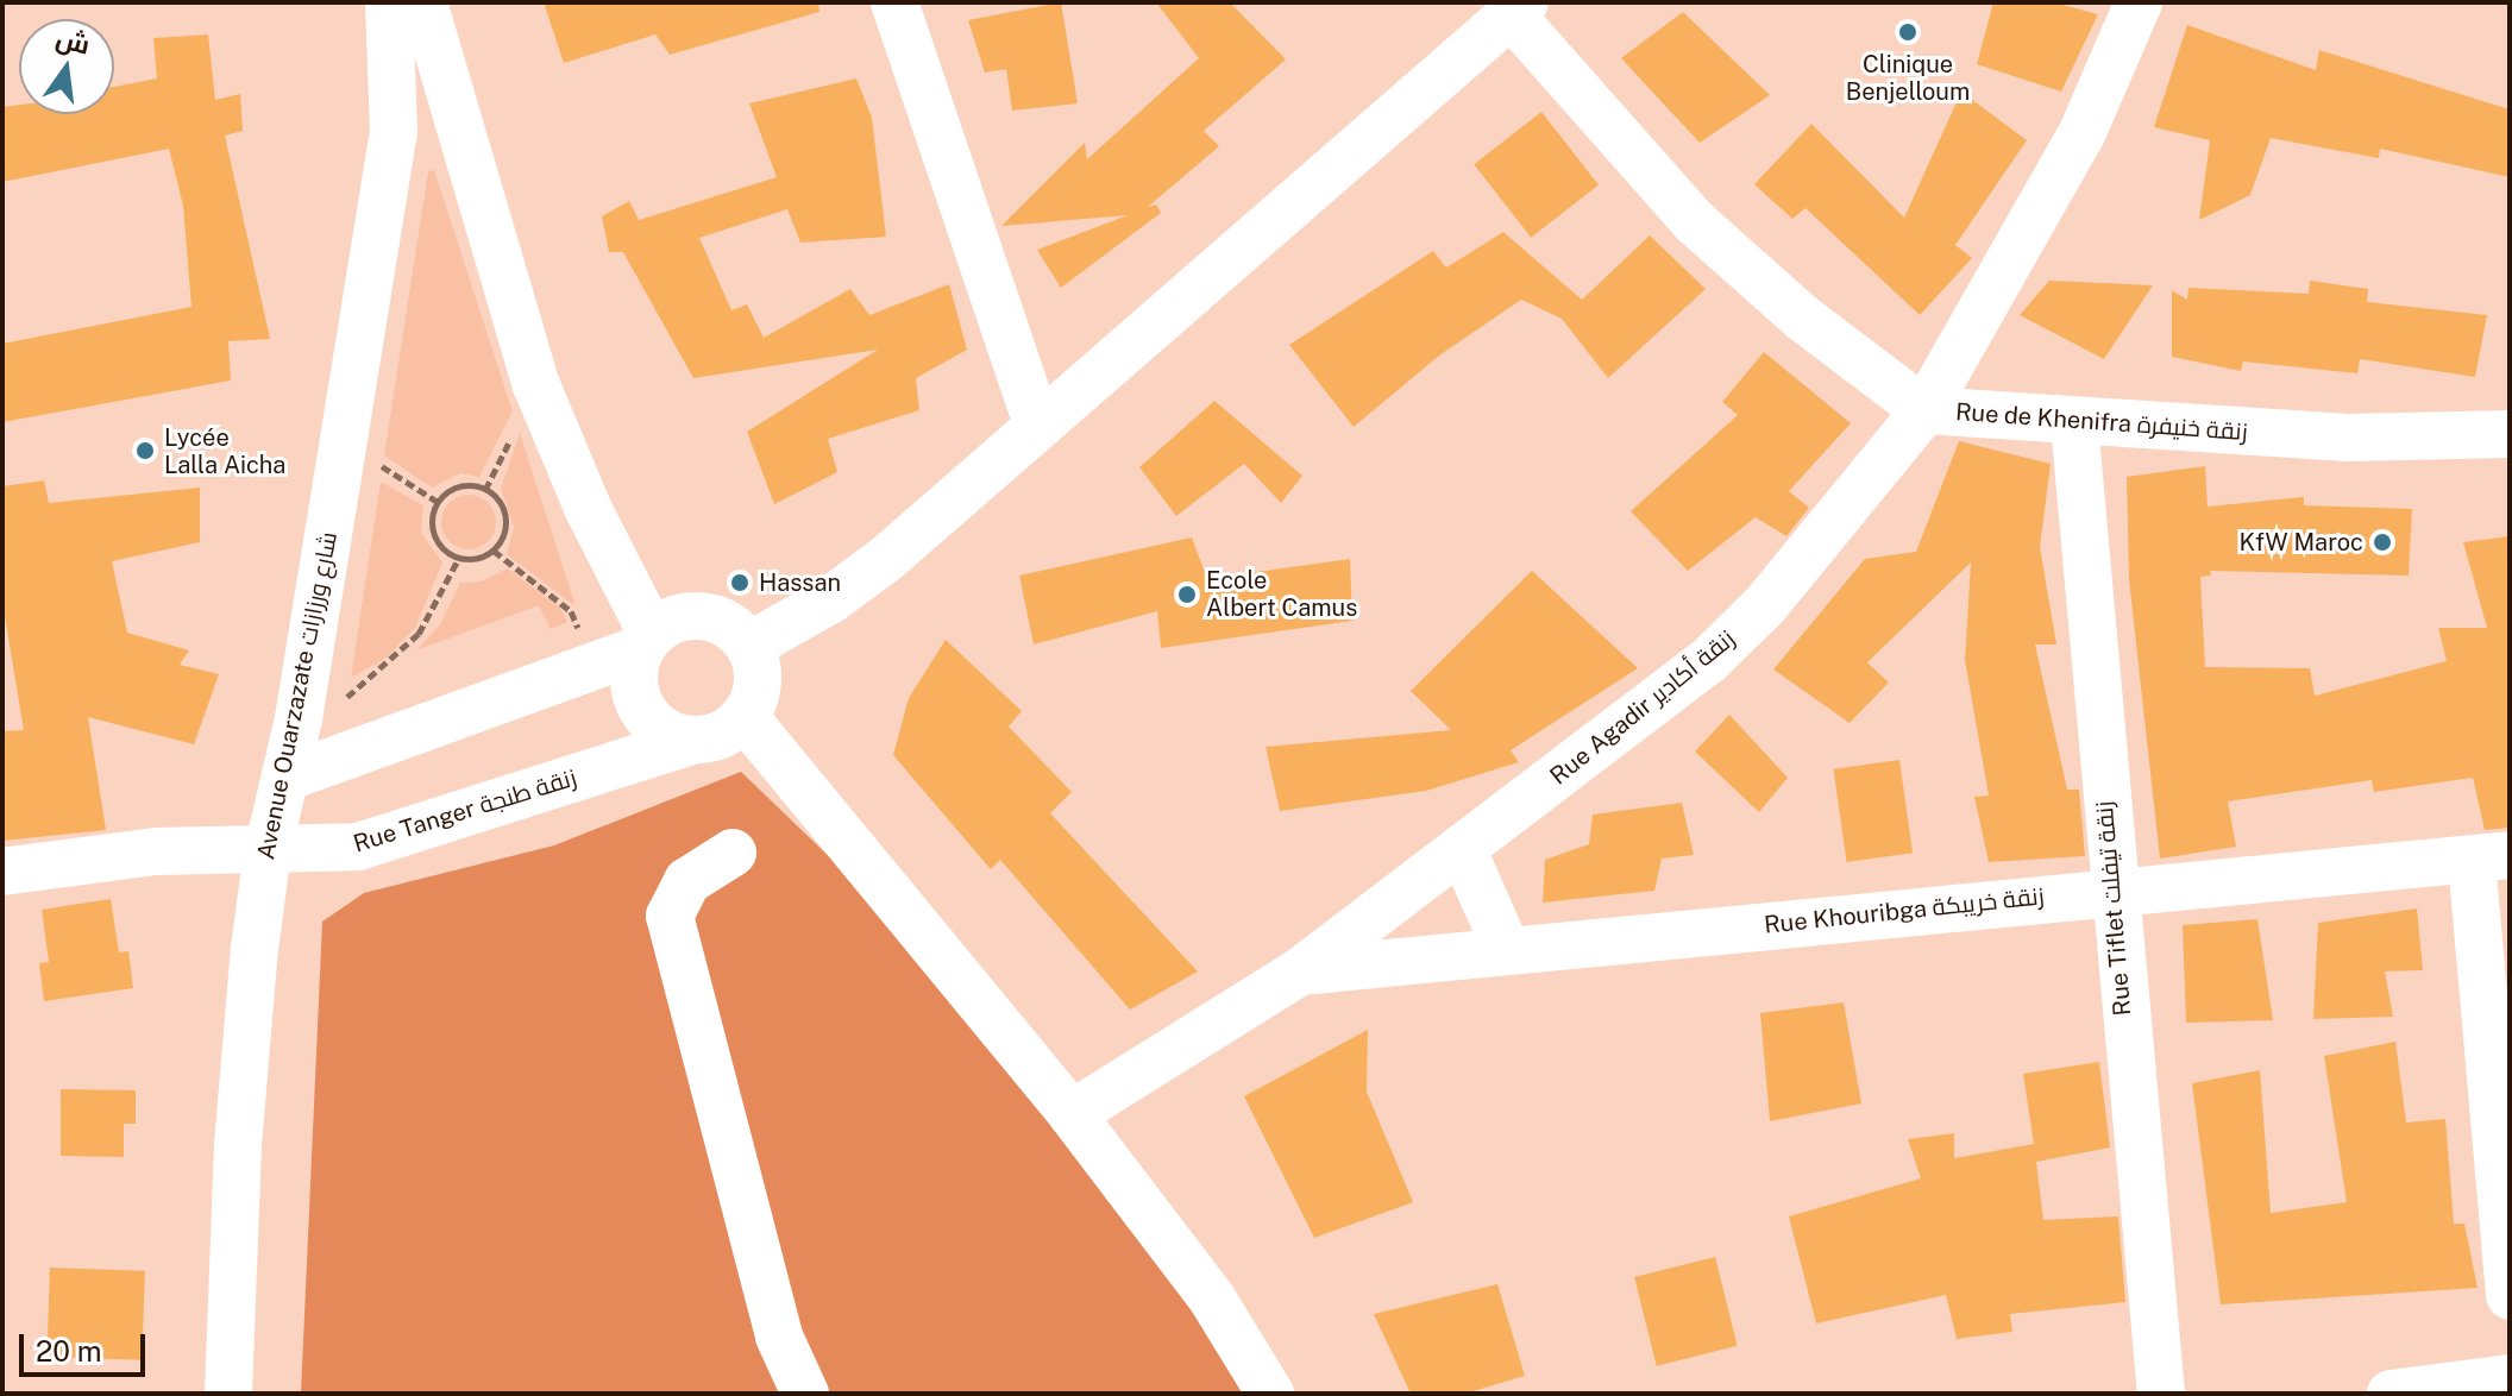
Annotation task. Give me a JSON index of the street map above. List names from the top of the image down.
{
  "streets": {
    "street": [
      "Rue de Khenifra زنقة خنيفرة",
      "Avenue Ouarzazate شارع ورزازات",
      "Rue Agadir زنقة أكادير",
      "Rue Tanger زنقة طنجة",
      "Rue Tiflet زنقة تيفلت",
      "Rue Khouribga زنقة خريبكة"
    ]
  },
  "crossings": [
    ["Rue de Khenifra زنقة خنيفرة", "Rue Agadir زنقة أكادير"],
    ["Rue de Khenifra زنقة خنيفرة", "Rue Tiflet زنقة تيفلت"],
    ["Avenue Ouarzazate شارع ورزازات", "Rue Tanger زنقة طنجة"],
    ["Rue Agadir زنقة أكادير", "Rue Khouribga زنقة خريبكة"],
    ["Rue Tiflet زنقة تيفلت", "Rue Khouribga زنقة خريبكة"]
  ],
  "places": [
    "Clinique Benjelloum",
    "Lycée Lalla Aicha",
    "KfW Maroc",
    "Hassan",
    "Ecole Albert Camus"
  ],
  "scale_bar": "20 m",
  "north": "top"
}
